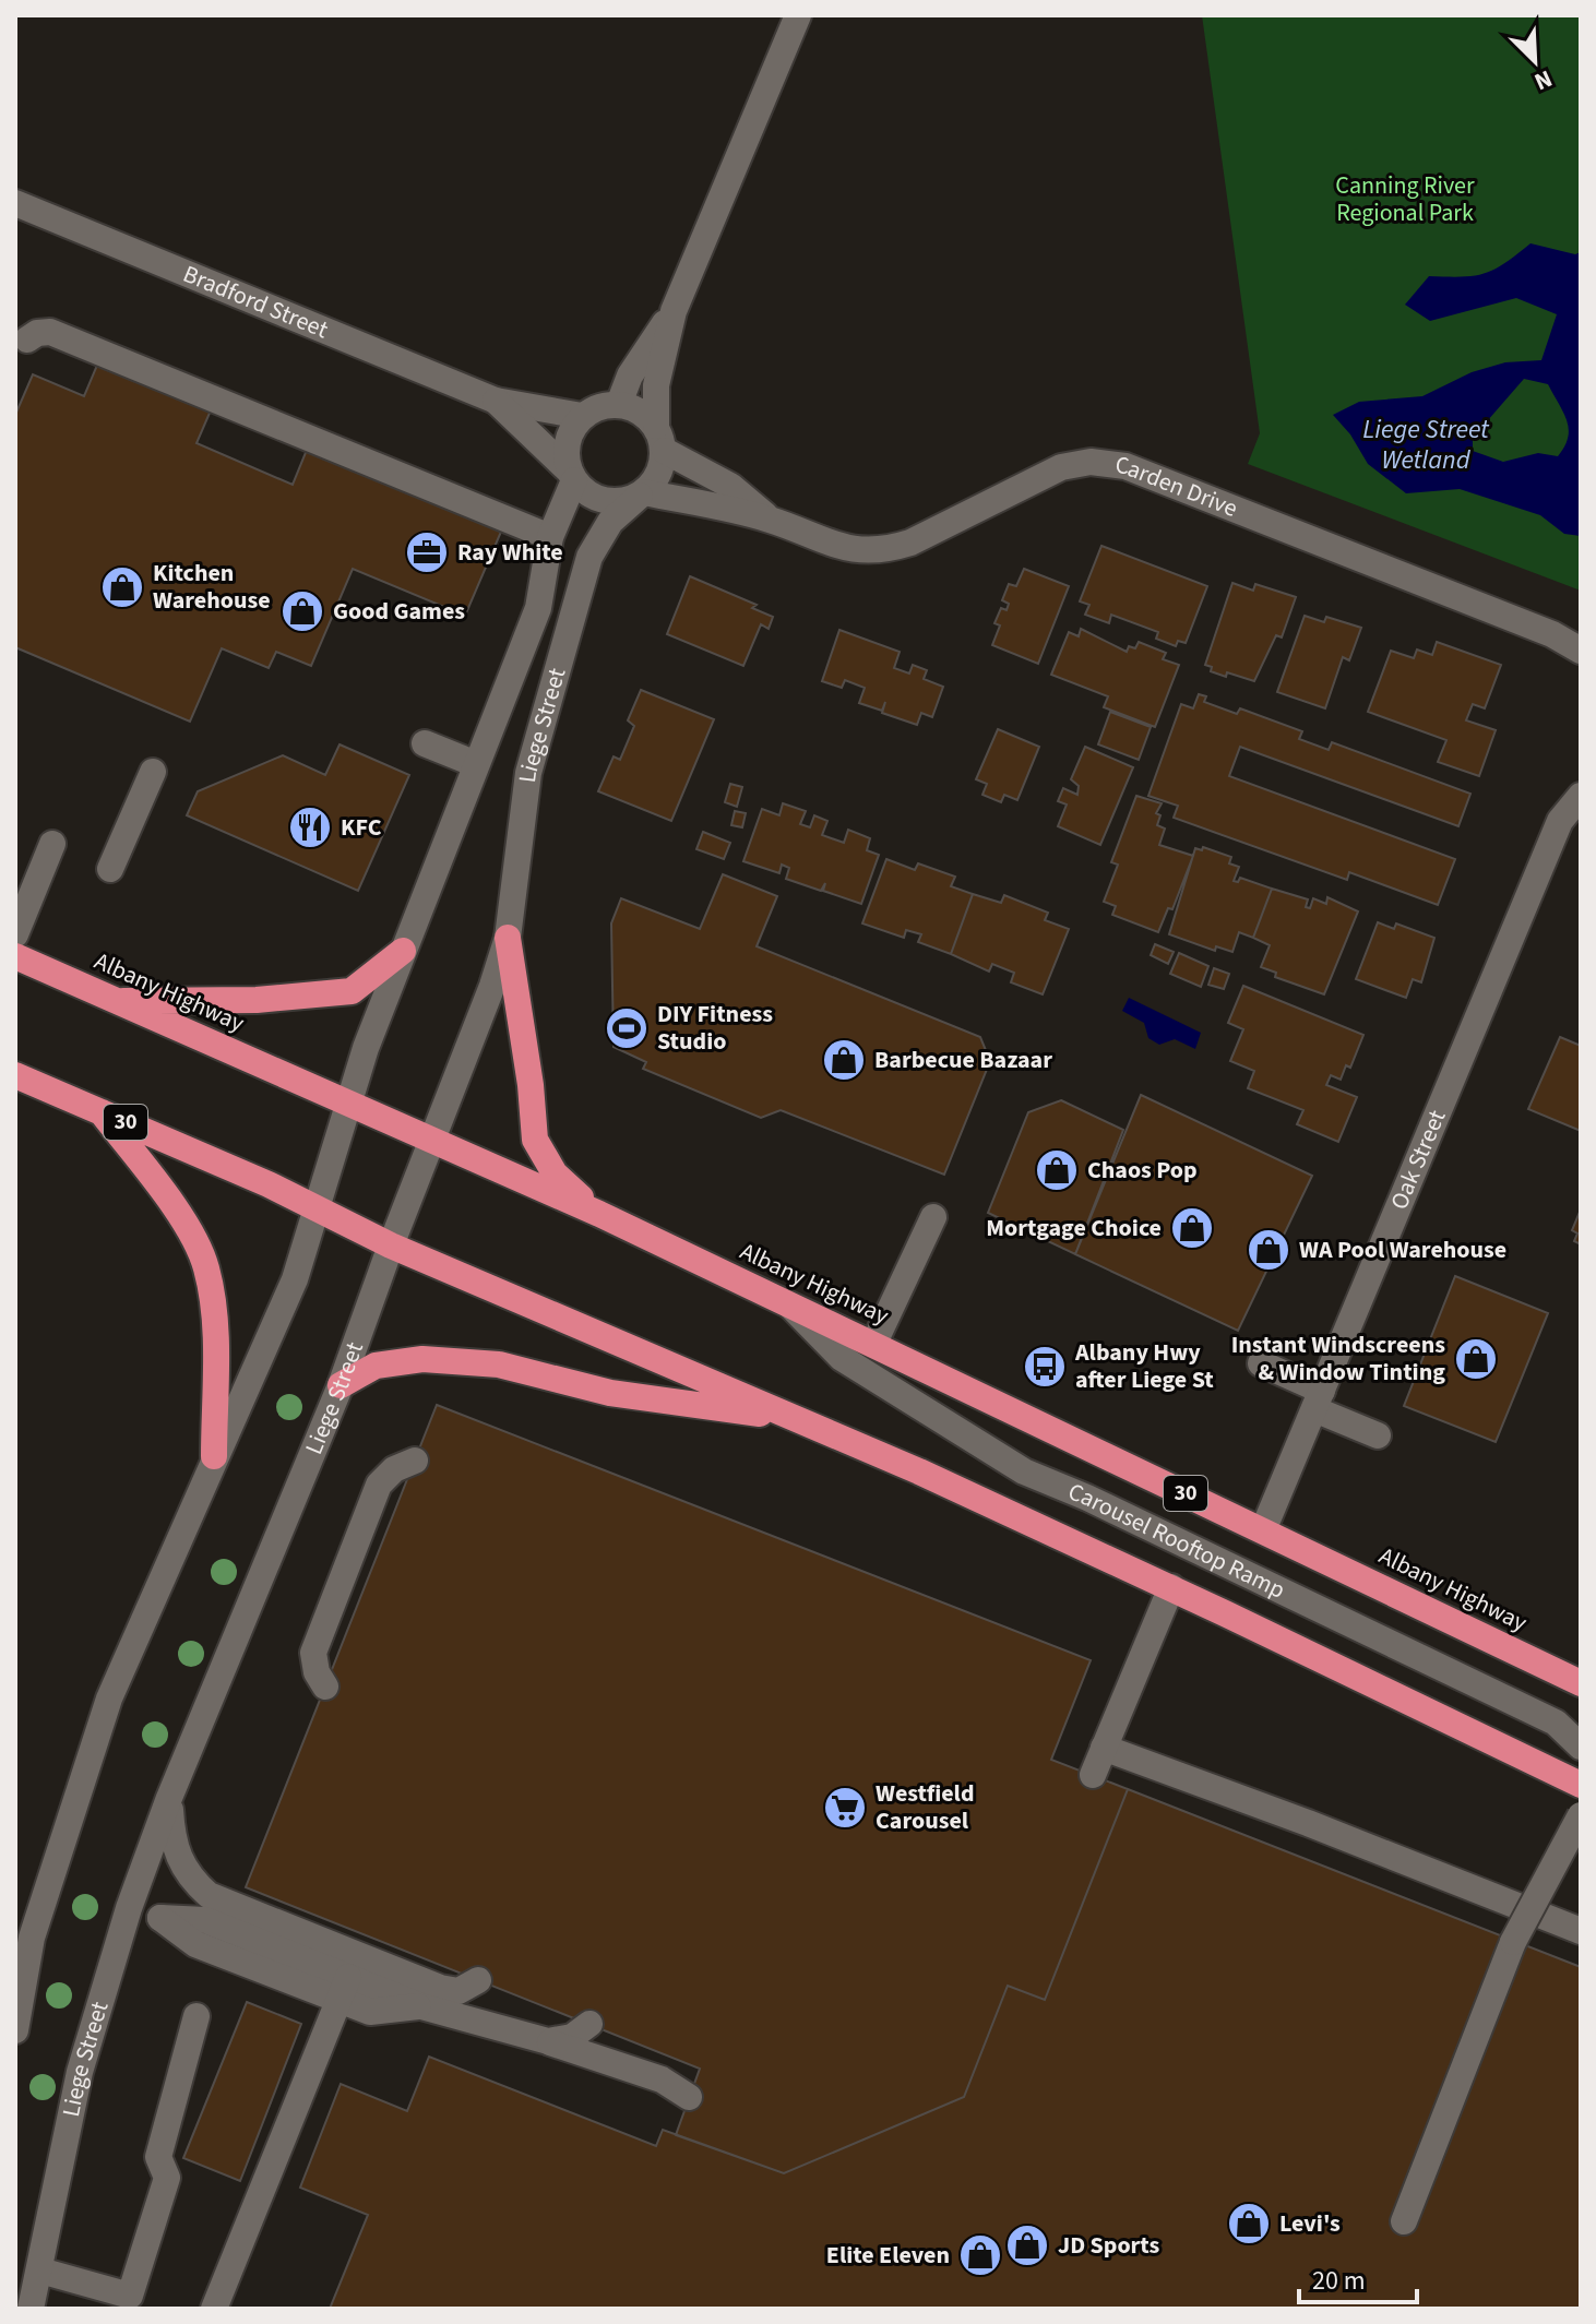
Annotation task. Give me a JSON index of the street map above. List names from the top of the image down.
{
  "streets": {
    "highway": ["Albany Highway", "30"],
    "street": [
      "Bradford Street",
      "Carden Drive",
      "Liege Street",
      "Oak Street",
      "Carousel Rooftop Ramp"
    ]
  },
  "crossings": [
    ["Bradford Street", "Carden Drive"],
    ["Bradford Street", "Liege Street"],
    ["Carden Drive", "Liege Street"],
    ["Liege Street", "Albany Highway"],
    ["Liege Street", "30"],
    ["Albany Highway", "Oak Street"],
    ["Albany Highway", "Carousel Rooftop Ramp"]
  ],
  "water": ["Liege Street Wetland"],
  "parks": ["Canning River Regional Park"],
  "places": {
    "office": ["Ray White"],
    "shop": [
      "Kitchen Warehouse",
      "Good Games",
      "Barbecue Bazaar",
      "Chaos Pop",
      "Mortgage Choice",
      "WA Pool Warehouse",
      "Instant Windscreens & Window Tinting",
      "Levi's",
      "JD Sports",
      "Elite Eleven"
    ],
    "restaurant": ["KFC"],
    "sports": ["DIY Fitness Studio"],
    "bus stop": ["Albany Hwy after Liege St"],
    "supermarket": ["Westfield Carousel"]
  },
  "scale_bar": "20 m",
  "north": "bottom right"
}
